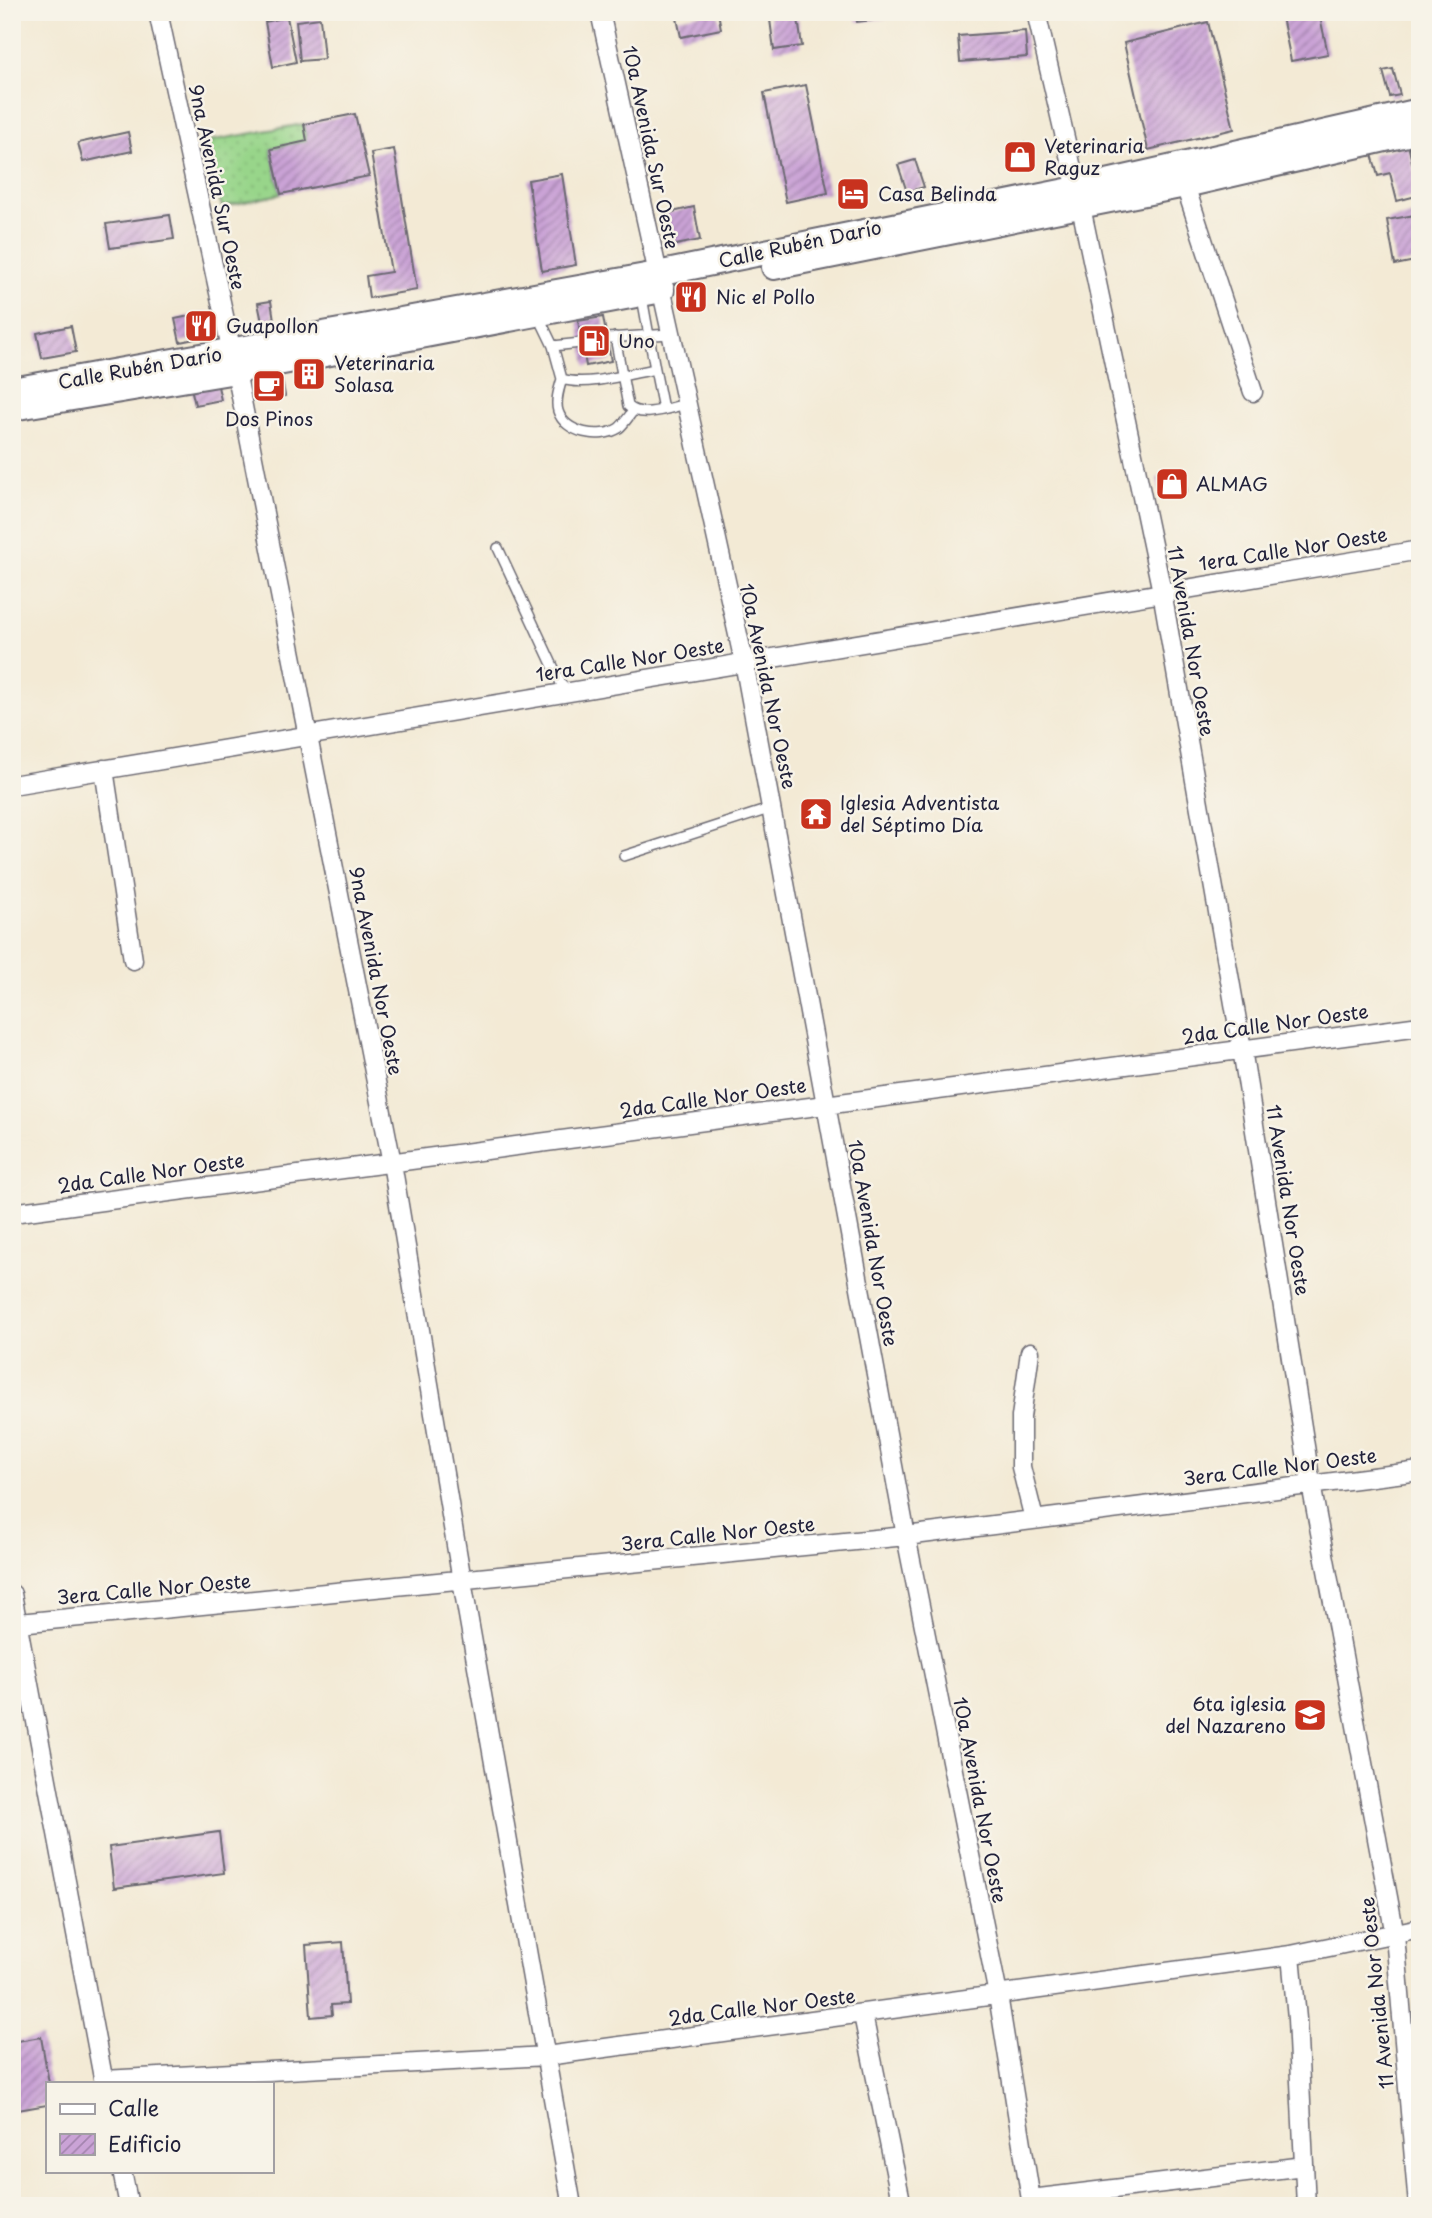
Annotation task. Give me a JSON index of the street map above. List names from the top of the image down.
{
  "streets": {
    "street": [
      "10a Avenida Sur Oeste",
      "9na Avenida Sur Oeste",
      "Calle Rubén Darío",
      "1era Calle Nor Oeste",
      "11 Avenida Nor Oeste",
      "10a Avenida Nor Oeste",
      "9na Avenida Nor Oeste",
      "2da Calle Nor Oeste",
      "3era Calle Nor Oeste"
    ]
  },
  "crossings": [
    ["10a Avenida Sur Oeste", "Calle Rubén Darío"],
    ["10a Avenida Sur Oeste", "10a Avenida Nor Oeste"],
    ["9na Avenida Sur Oeste", "Calle Rubén Darío"],
    ["9na Avenida Sur Oeste", "9na Avenida Nor Oeste"],
    ["Calle Rubén Darío", "11 Avenida Nor Oeste"],
    ["Calle Rubén Darío", "10a Avenida Nor Oeste"],
    ["Calle Rubén Darío", "9na Avenida Nor Oeste"],
    ["1era Calle Nor Oeste", "11 Avenida Nor Oeste"],
    ["1era Calle Nor Oeste", "10a Avenida Nor Oeste"],
    ["1era Calle Nor Oeste", "9na Avenida Nor Oeste"],
    ["11 Avenida Nor Oeste", "2da Calle Nor Oeste"],
    ["11 Avenida Nor Oeste", "3era Calle Nor Oeste"],
    ["10a Avenida Nor Oeste", "2da Calle Nor Oeste"],
    ["10a Avenida Nor Oeste", "3era Calle Nor Oeste"],
    ["9na Avenida Nor Oeste", "2da Calle Nor Oeste"],
    ["9na Avenida Nor Oeste", "3era Calle Nor Oeste"]
  ],
  "places": {
    "shop": ["Veterinaria Raguz", "ALMAG"],
    "hotel": ["Casa Belinda"],
    "restaurant": ["Nic el Pollo", "Guapollon"],
    "fuel station": ["Uno"],
    "building": ["Veterinaria Solasa"],
    "cafe": ["Dos Pinos"],
    "temple": ["Iglesia Adventista del Séptimo Día"],
    "school or university": ["6ta iglesia del Nazareno"]
  },
  "legend": ["Calle", "Edificio"]
}
